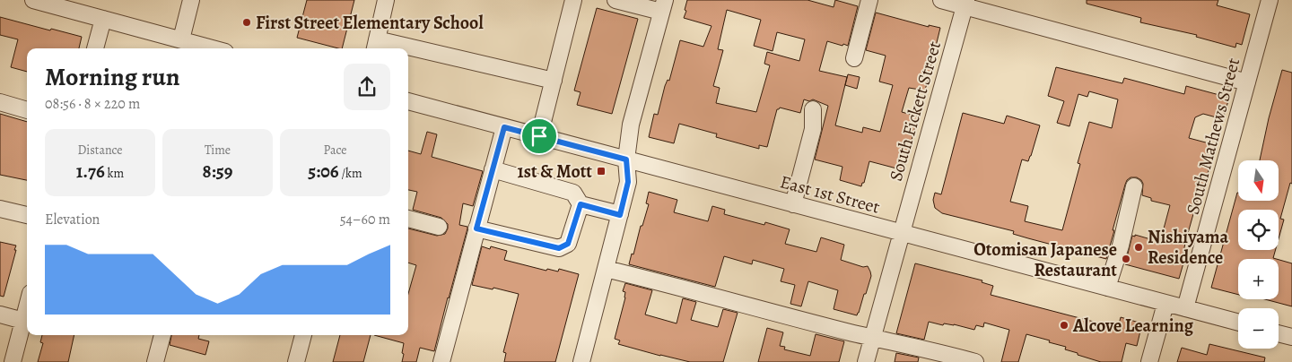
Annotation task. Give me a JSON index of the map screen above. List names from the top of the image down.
{
  "streets": {
    "street": ["South Fickett Street", "South Mathews Street", "East 1st Street"]
  },
  "crossings": [
    ["South Fickett Street", "East 1st Street"],
    ["South Mathews Street", "East 1st Street"]
  ],
  "places": {
    "other": [
      "First Street Elementary School",
      "Nishiyama Residence",
      "Otomisan Japanese Restaurant",
      "Alcove Learning"
    ],
    "transit": ["1st & Mott"]
  },
  "north": "bottom",
  "page": {
    "heading": ["Morning run", "08:56 · 8 × 220 m"],
    "stats": [
      ["Distance", "1.76 km"],
      ["Time", "8:59"],
      ["Pace", "5:06 /km"]
    ],
    "map_buttons": ["+", "−"],
    "chart": ["Elevation", "54–60 m"]
  }
}
